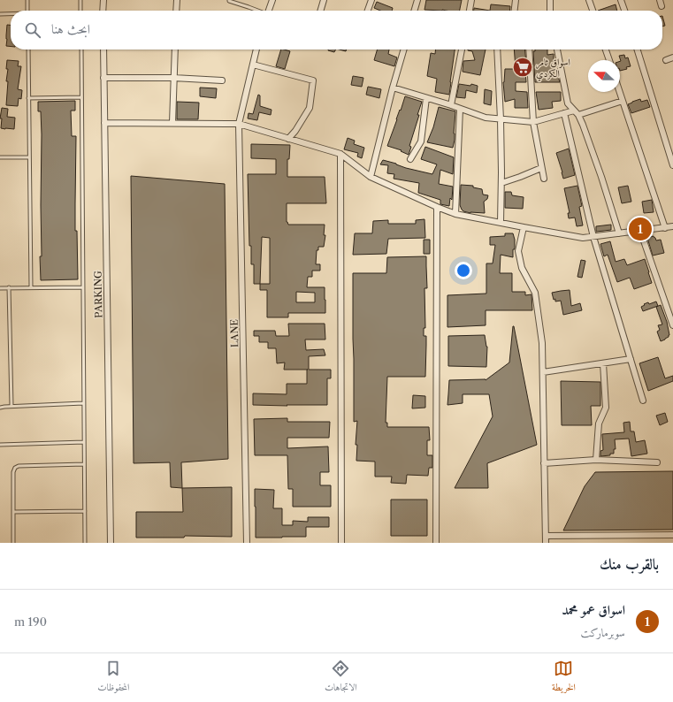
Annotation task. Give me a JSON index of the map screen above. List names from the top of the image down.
{
  "streets": {
    "street": ["PARKING", "LANE"]
  },
  "places": {
    "supermarket": ["اسواق ثامر الكردي"]
  },
  "north": "left",
  "page": {
    "search": "ابحث هنا",
    "pins": "1",
    "heading": "بالقرب منك",
    "list": [
      {
        "mark": "1",
        "name": "اسواق عمو محمد",
        "note": "سوبرماركت",
        "value": "190 m"
      }
    ],
    "nav": ["الخريطة", "الاتجاهات", "المحفوظات"]
  }
}
